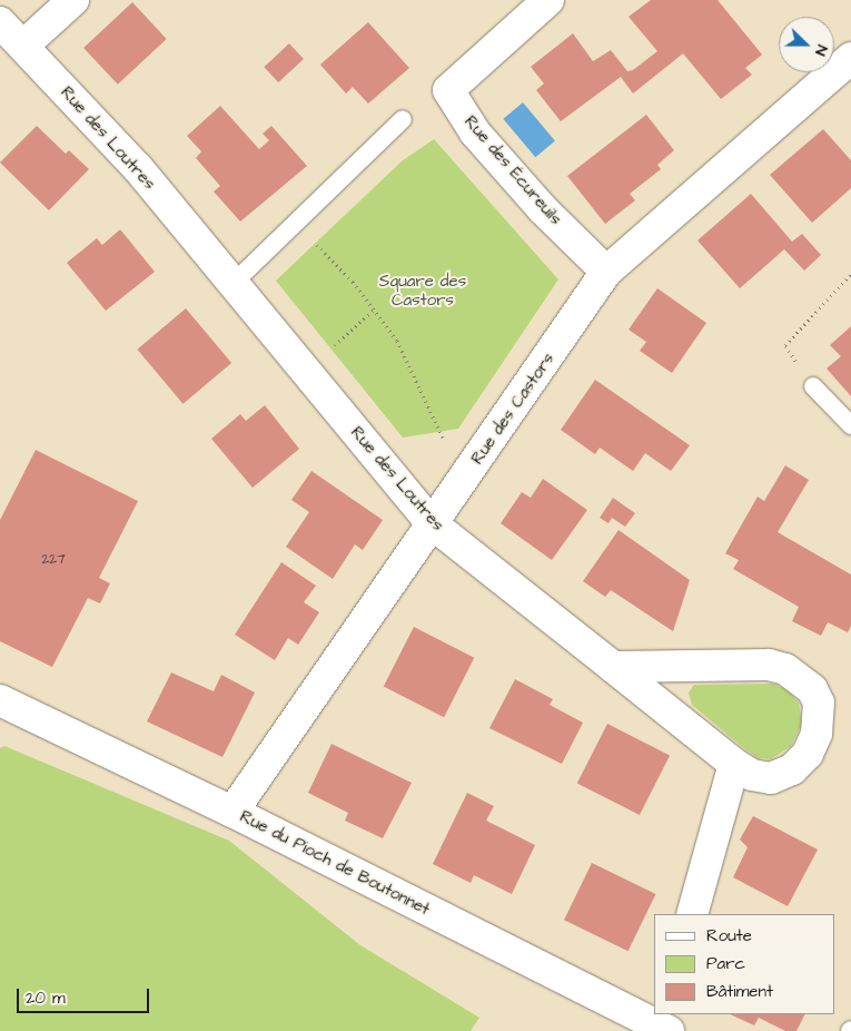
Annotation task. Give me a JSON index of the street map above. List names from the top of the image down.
{
  "streets": {
    "street": [
      "Rue des Loutres",
      "Rue des Écureuils",
      "Rue des Castors",
      "Rue du Pioch de Boutonnet"
    ]
  },
  "crossings": [
    ["Rue des Loutres", "Rue des Castors"],
    ["Rue des Écureuils", "Rue des Castors"],
    ["Rue des Castors", "Rue du Pioch de Boutonnet"]
  ],
  "parks": ["Square des Castors"],
  "house_numbers": ["227"],
  "legend": ["Route", "Parc", "Bâtiment"],
  "scale_bar": "20 m",
  "north": "right"
}
